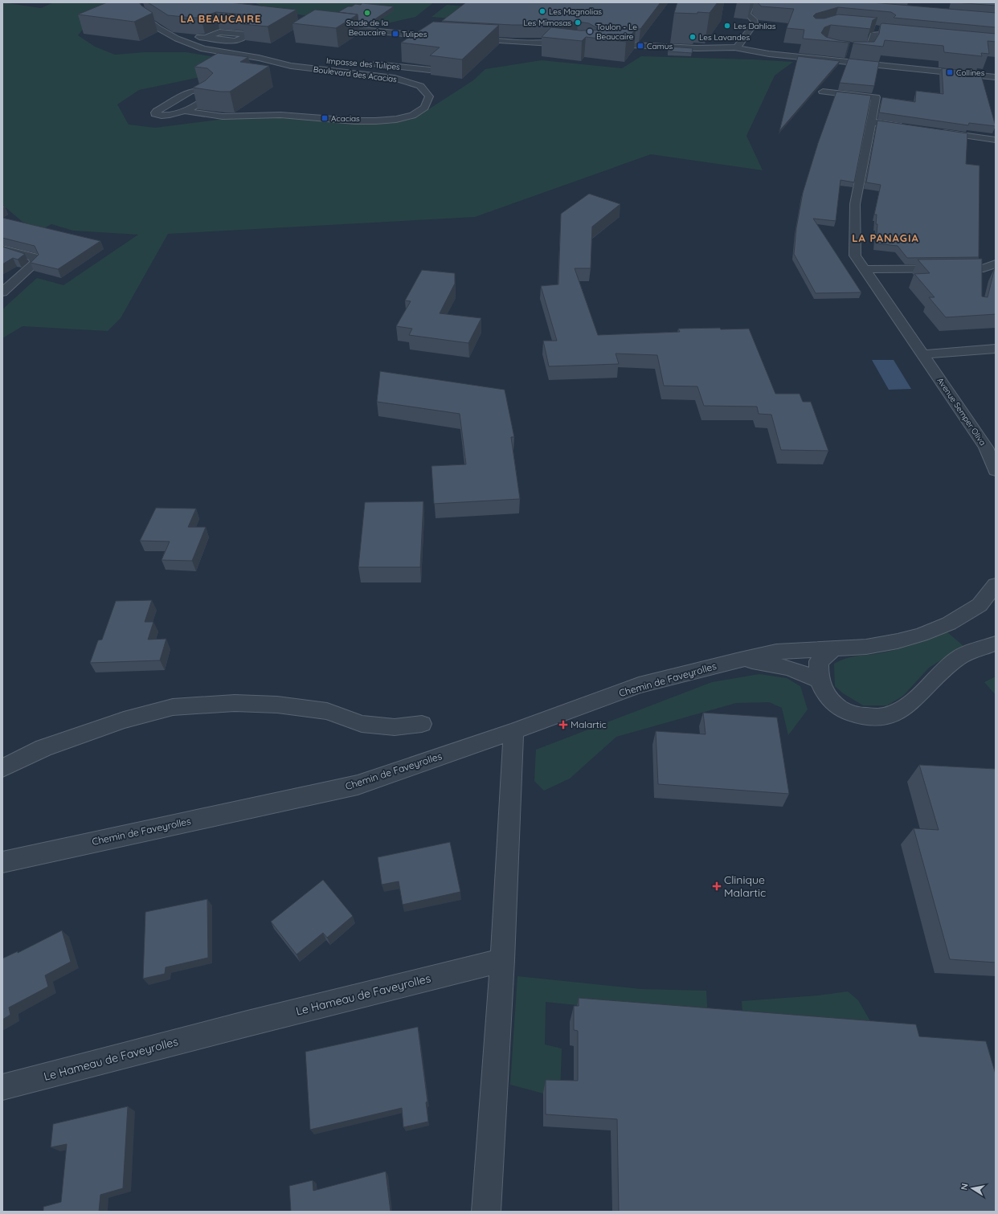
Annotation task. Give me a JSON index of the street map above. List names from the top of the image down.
{
  "streets": {
    "street": [
      "Impasse des Tulipes",
      "Boulevard des Acacias",
      "Avenue Semper Oliva",
      "Chemin de Faveyrolles",
      "Le Hameau de Faveyrolles"
    ]
  },
  "districts": ["LA BEAUCAIRE", "LA PANAGIA"],
  "places": {
    "other": [
      "Les Magnolias",
      "Stade de la Beaucaire",
      "Les Mimosas",
      "Les Dahlias",
      "Toulon - Le Beaucaire",
      "Les Lavandes"
    ],
    "transit": [
      "Tulipes",
      "Camus",
      "Collines",
      "Acacias"
    ],
    "health": ["Malartic", "Clinique Malartic"]
  },
  "north": "left"
}
